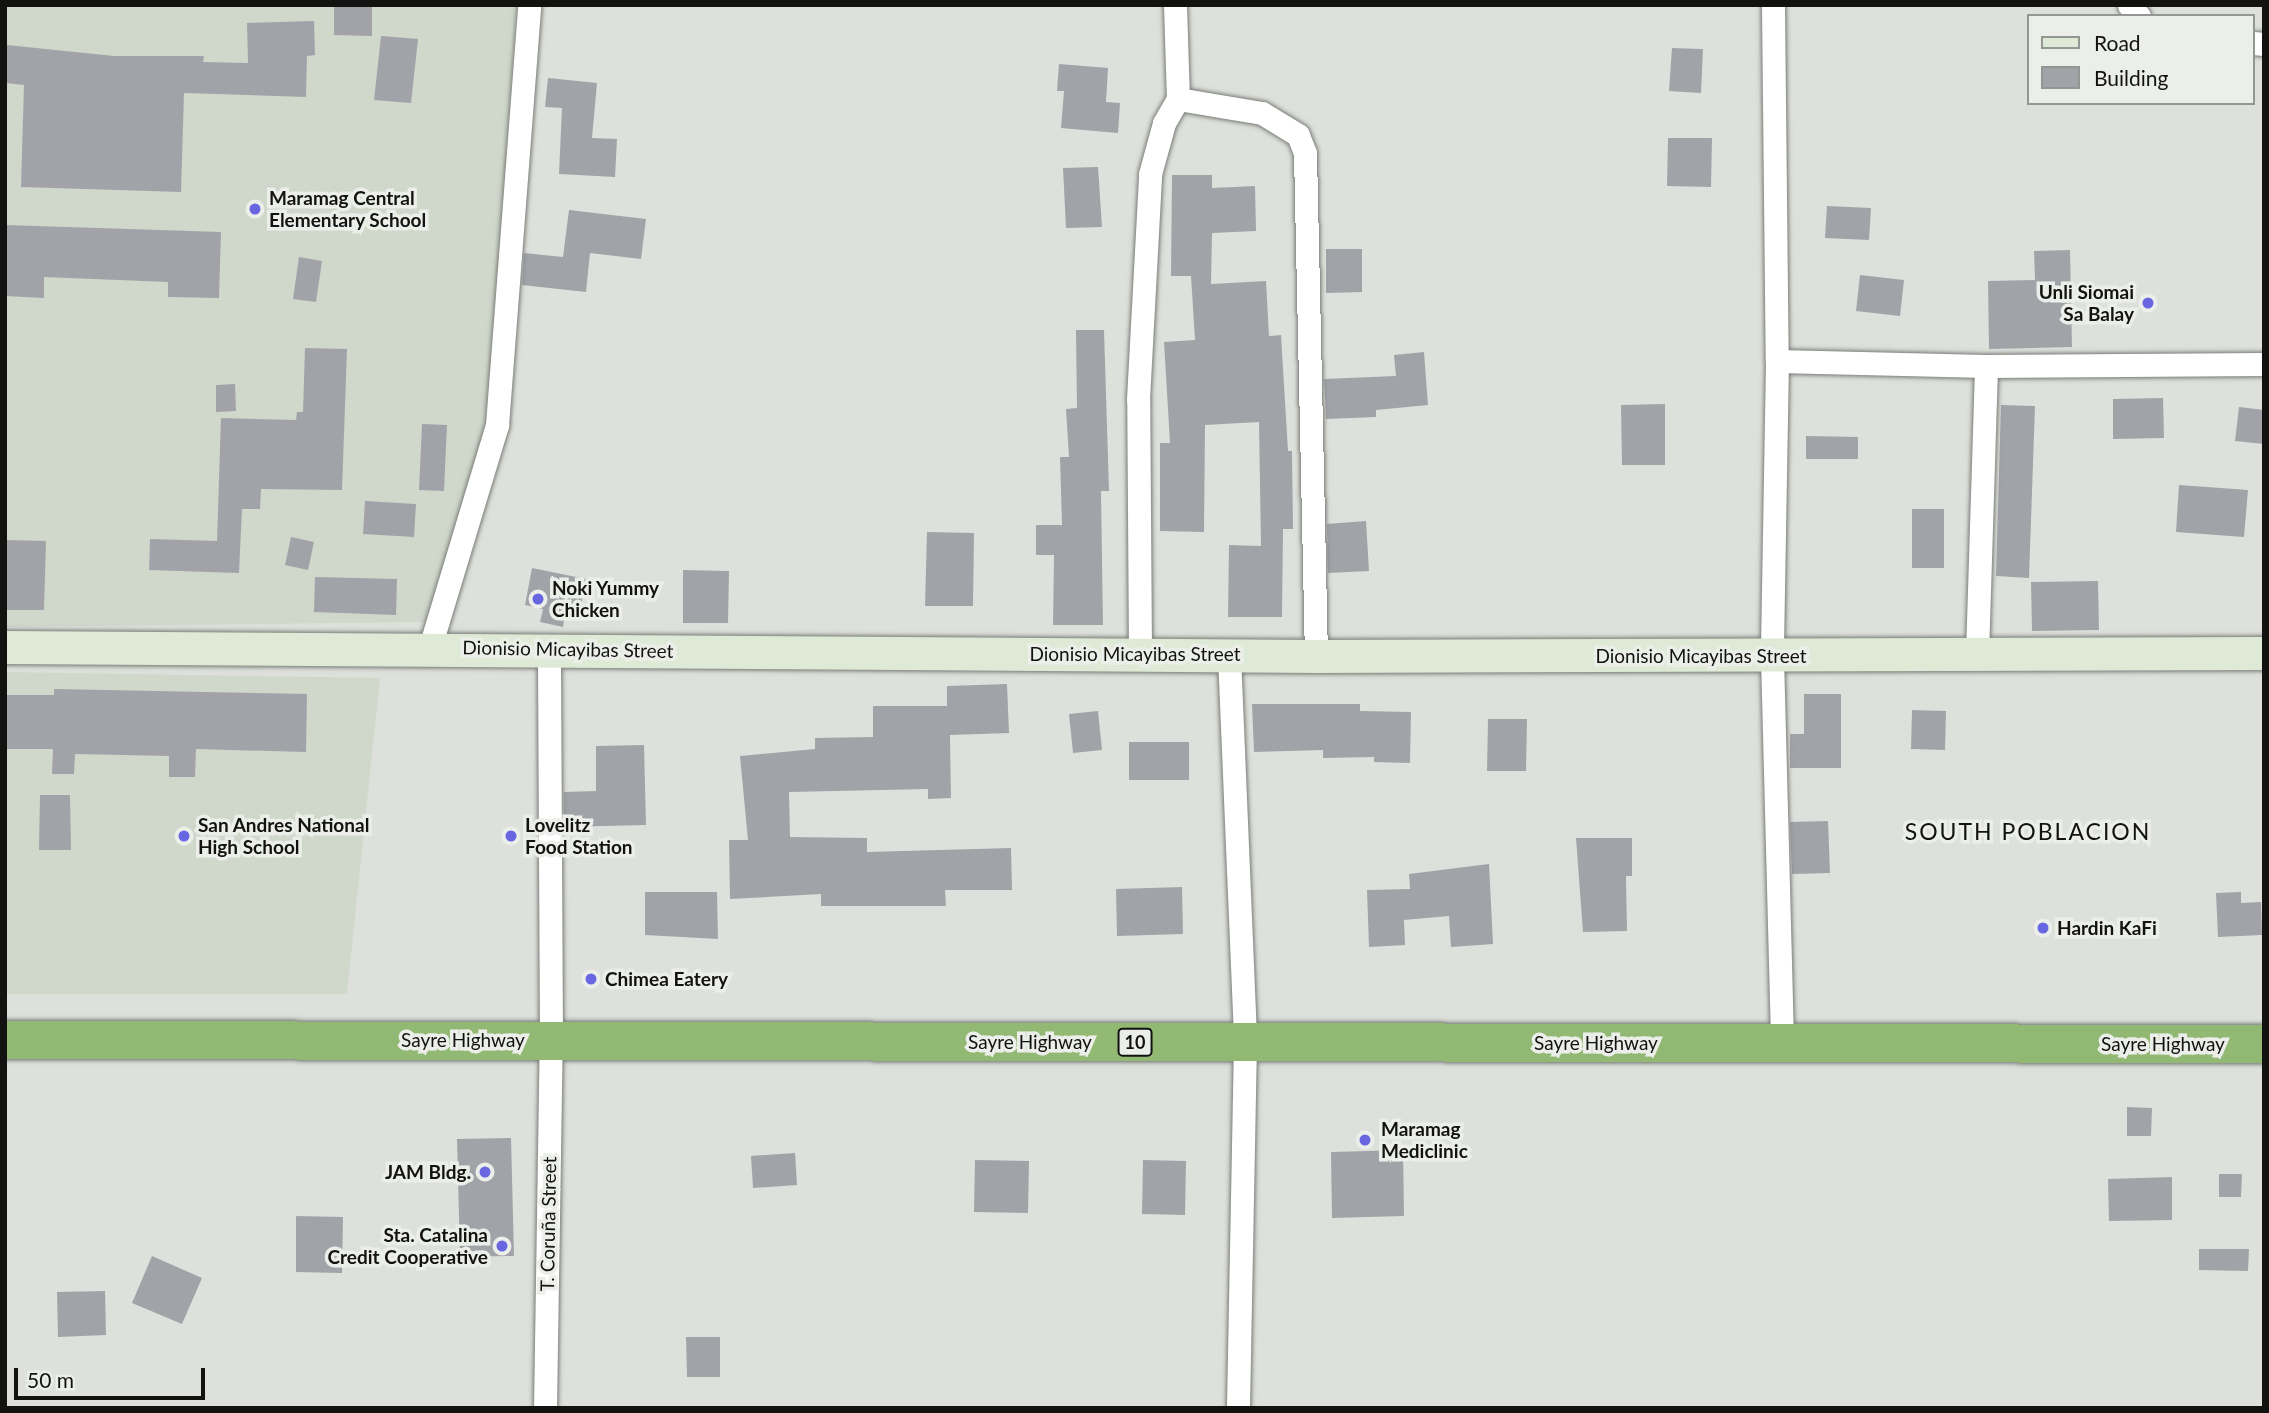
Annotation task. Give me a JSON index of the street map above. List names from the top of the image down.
{
  "streets": {
    "highway": ["Sayre Highway", "10"],
    "street": ["Dionisio Micayibas Street", "T. Coruña Street"]
  },
  "crossings": [
    ["Dionisio Micayibas Street", "T. Coruña Street"],
    ["Sayre Highway", "T. Coruña Street"]
  ],
  "districts": ["SOUTH POBLACION"],
  "places": [
    "Maramag Central Elementary School",
    "Unli Siomai Sa Balay",
    "Noki Yummy Chicken",
    "San Andres National High School",
    "Lovelitz Food Station",
    "Hardin KaFi",
    "Chimea Eatery",
    "Maramag Mediclinic",
    "JAM Bldg.",
    "Sta. Catalina Credit Cooperative"
  ],
  "legend": ["Road", "Building"],
  "scale_bar": "50 m"
}
